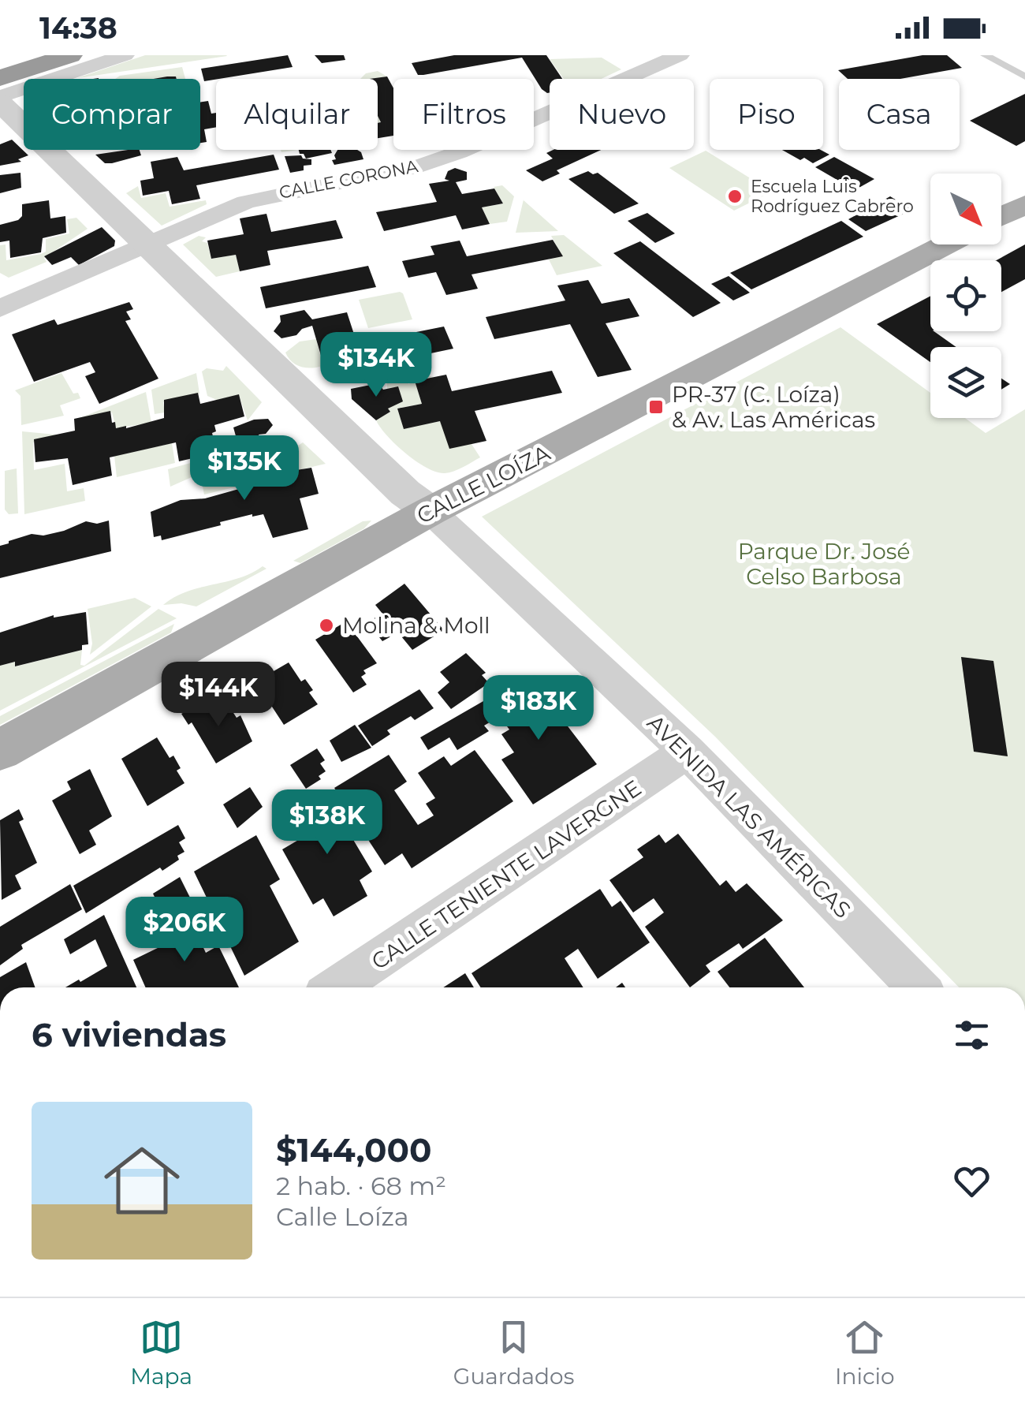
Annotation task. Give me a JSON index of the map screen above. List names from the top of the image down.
{
  "streets": {
    "main road": ["CALLE LOÍZA"],
    "street": ["CALLE CORONA", "AVENIDA LAS AMÉRICAS", "CALLE TENIENTE LAVERGNE"]
  },
  "crossings": [
    ["CALLE LOÍZA", "AVENIDA LAS AMÉRICAS"],
    ["AVENIDA LAS AMÉRICAS", "CALLE TENIENTE LAVERGNE"]
  ],
  "parks": ["Parque Dr. José Celso Barbosa"],
  "places": {
    "other": ["Escuela Luis Rodríguez Cabrero", "Molina & Moll"],
    "transit": ["PR-37 (C. Loíza) & Av. Las Américas"]
  },
  "north": "bottom right",
  "page": {
    "status": "14:38",
    "chip": [
      "Comprar",
      "Alquilar",
      "Filtros",
      "Nuevo",
      "Piso",
      "Casa"
    ],
    "price": [
      "$134K",
      "$135K",
      "$144K",
      "$183K",
      "$138K",
      "$206K"
    ],
    "heading": "6 viviendas",
    "list": [
      {
        "name": "$144,000",
        "note": "2 hab. · 68 m² · Calle Loíza"
      }
    ],
    "tabs": ["Mapa", "Guardados", "Inicio"]
  }
}
